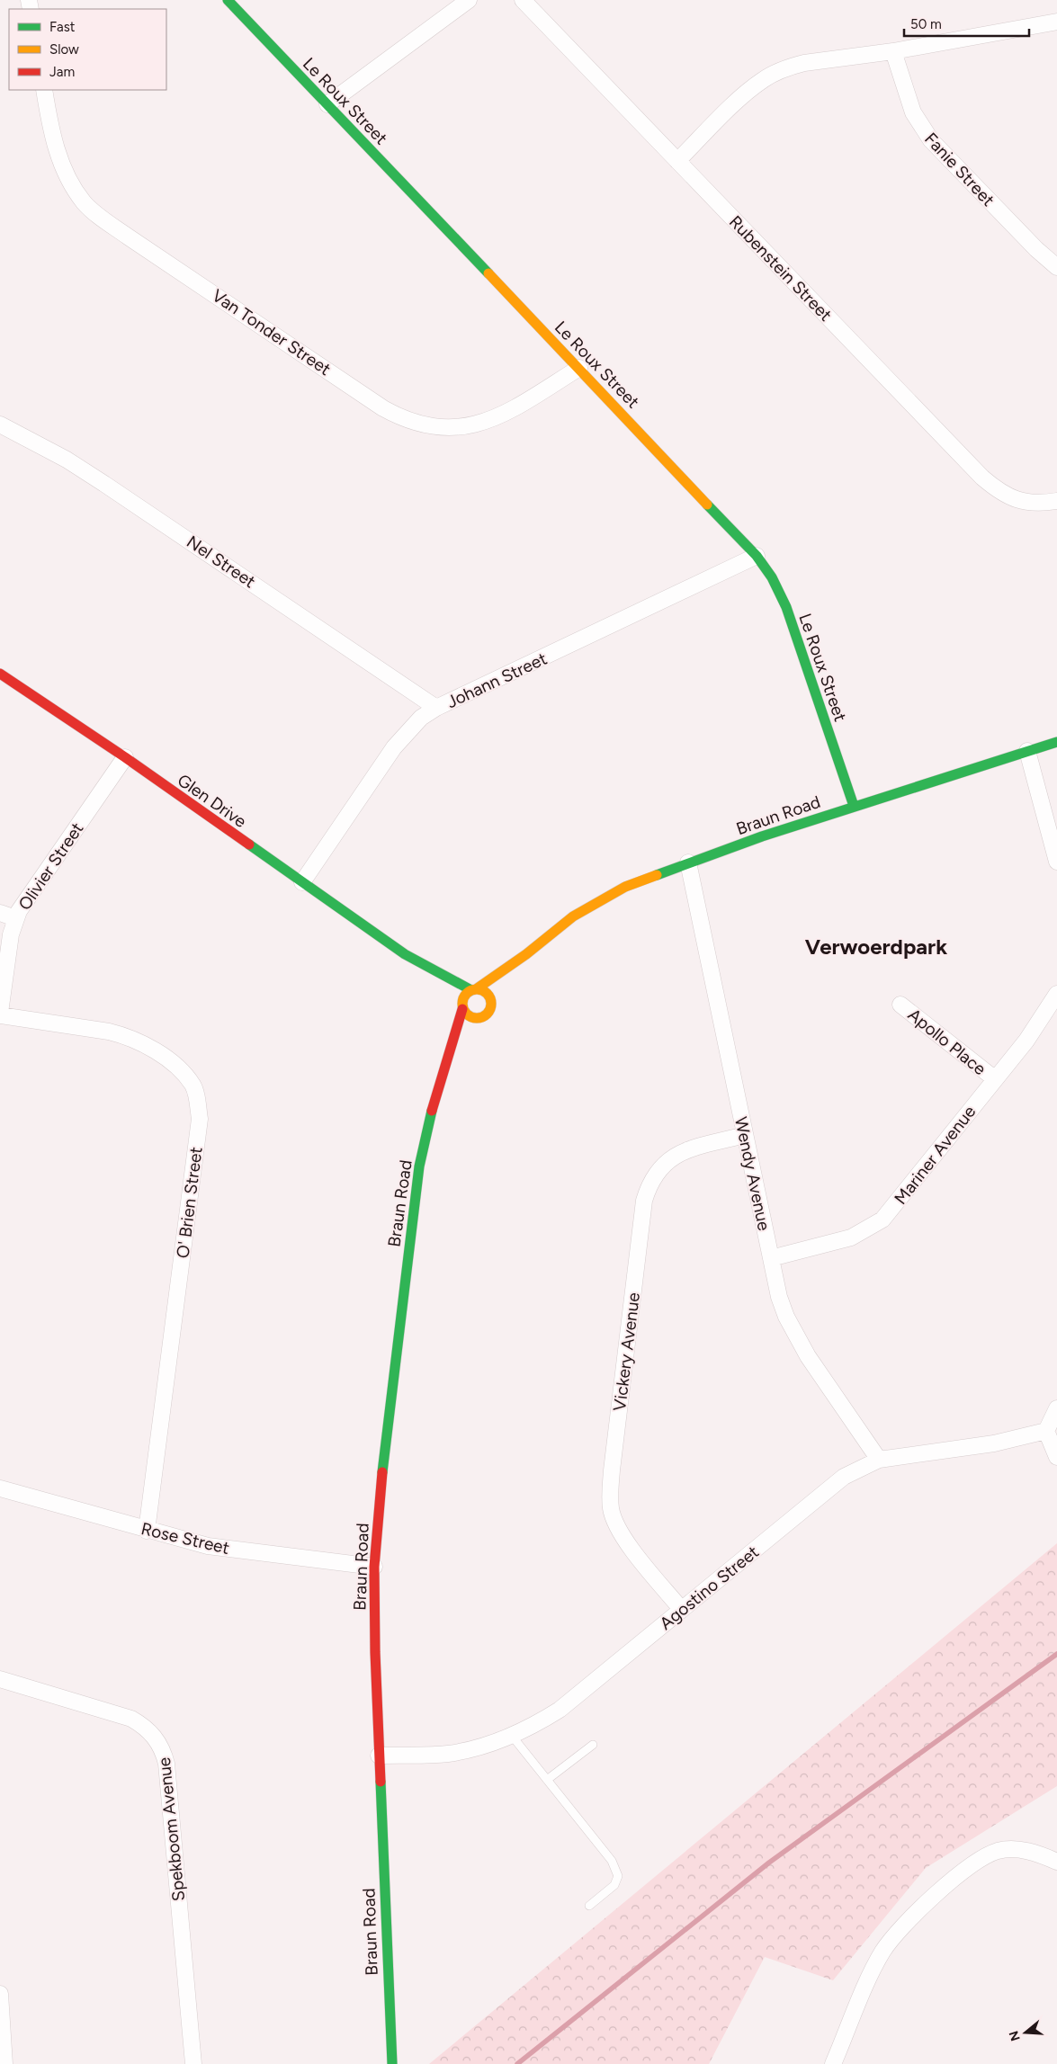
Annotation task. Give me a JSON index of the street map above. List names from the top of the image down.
{
  "streets": {
    "street": [
      "Le Roux Street",
      "Fanie Street",
      "Rubenstein Street",
      "Van Tonder Street",
      "Nel Street",
      "Johann Street",
      "Glen Drive",
      "Braun Road",
      "Olivier Street",
      "Apollo Place",
      "Mariner Avenue",
      "Wendy Avenue",
      "O' Brien Street",
      "Vickery Avenue",
      "Rose Street",
      "Agostino Street",
      "Spekboom Avenue"
    ]
  },
  "crossings": [
    ["Le Roux Street", "Van Tonder Street"],
    ["Le Roux Street", "Johann Street"],
    ["Le Roux Street", "Braun Road"],
    ["Nel Street", "Johann Street"],
    ["Johann Street", "Glen Drive"],
    ["Glen Drive", "Braun Road"],
    ["Glen Drive", "Olivier Street"],
    ["Braun Road", "Wendy Avenue"],
    ["Braun Road", "Rose Street"],
    ["Braun Road", "Agostino Street"],
    ["Olivier Street", "O' Brien Street"],
    ["Apollo Place", "Mariner Avenue"],
    ["Mariner Avenue", "Wendy Avenue"],
    ["Wendy Avenue", "Vickery Avenue"],
    ["Wendy Avenue", "Agostino Street"],
    ["O' Brien Street", "Rose Street"],
    ["Vickery Avenue", "Agostino Street"]
  ],
  "districts": ["Verwoerdpark"],
  "legend": ["Fast", "Slow", "Jam"],
  "scale_bar": "50 m",
  "north": "left"
}
